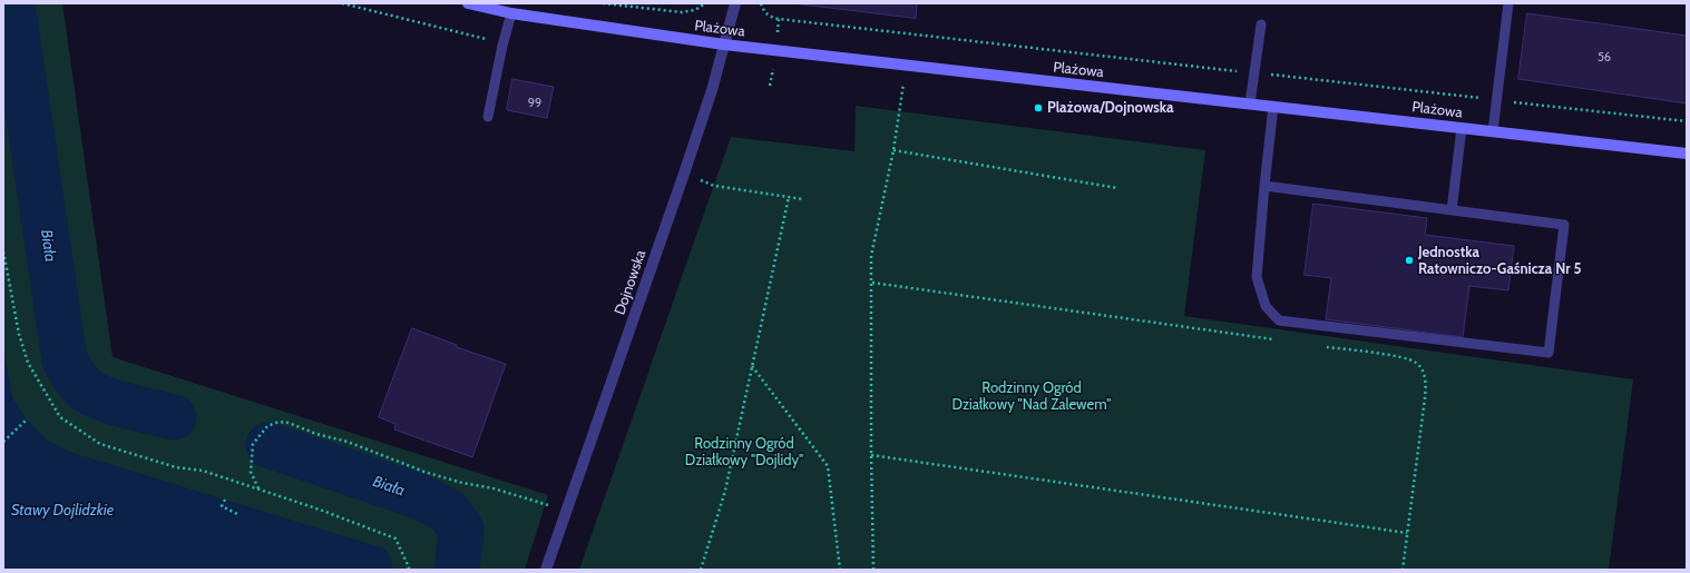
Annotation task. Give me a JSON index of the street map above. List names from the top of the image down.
{
  "streets": {
    "street": ["Plażowa", "Dojnowska"]
  },
  "crossings": [
    ["Plażowa", "Dojnowska"]
  ],
  "water": ["Biała", "Stawy Dojlidzkie"],
  "parks": ["Rodzinny Ogród Działkowy \"Nad Zalewem\"", "Rodzinny Ogród Działkowy \"Dojlidy\""],
  "places": ["Plażowa/Dojnowska", "Jednostka Ratowniczo-Gaśnicza Nr 5"],
  "house_numbers": ["56", "99"]
}
